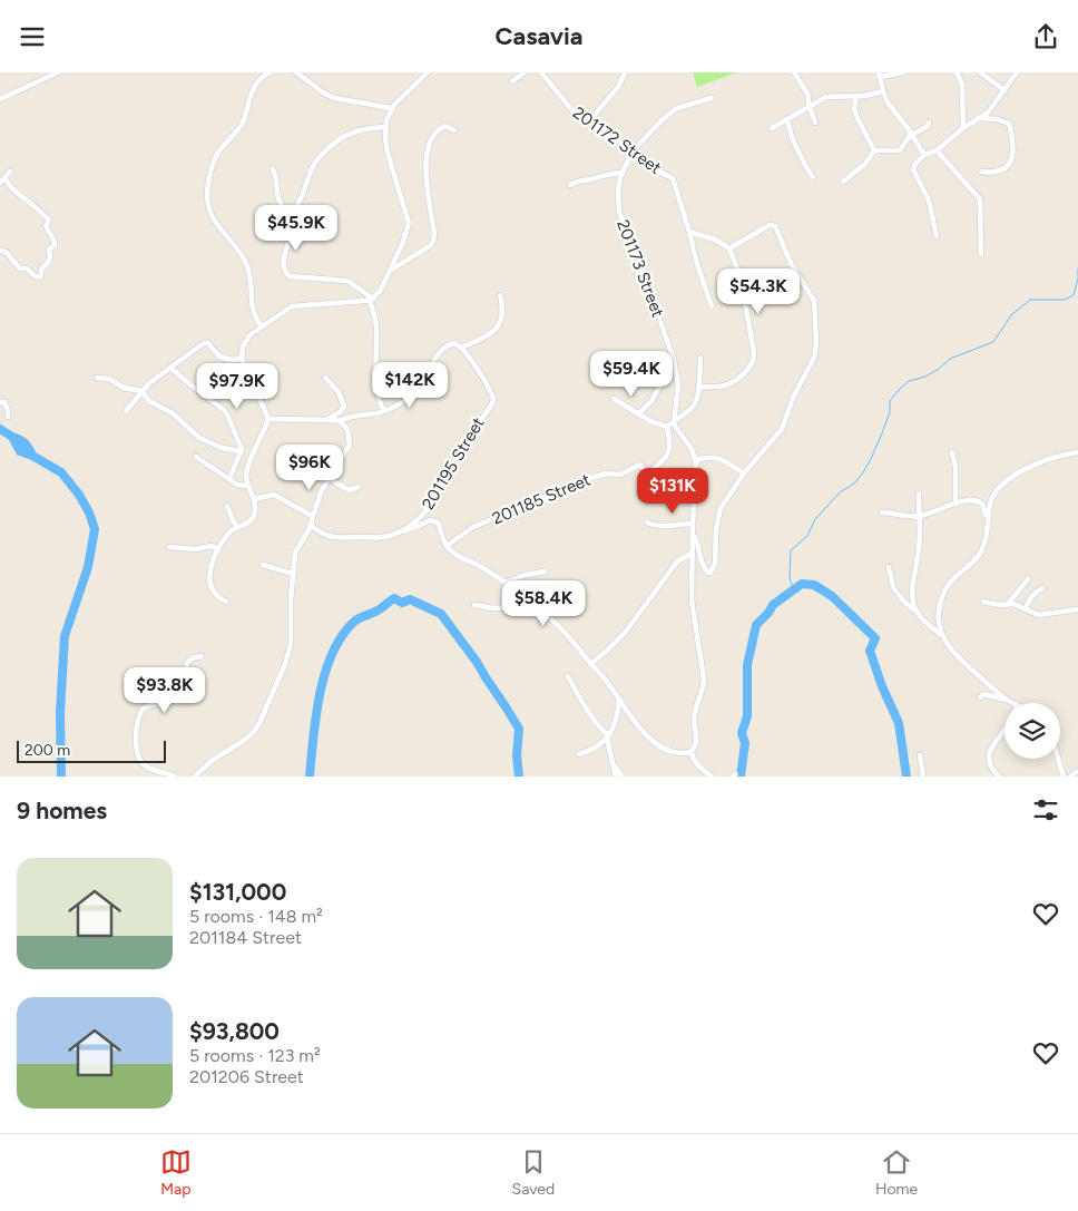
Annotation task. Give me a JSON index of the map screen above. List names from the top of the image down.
{
  "streets": {
    "street": [
      "201172 Street",
      "201173 Street",
      "201195 Street",
      "201185 Street"
    ]
  },
  "crossings": [
    ["201172 Street", "201173 Street"]
  ],
  "scale_bar": "200 m",
  "page": {
    "header": "Casavia",
    "price": [
      "$45.9K",
      "$54.3K",
      "$59.4K",
      "$142K",
      "$97.9K",
      "$96K",
      "$131K",
      "$58.4K",
      "$93.8K"
    ],
    "scale": "200 m",
    "heading": "9 homes",
    "list": [
      {
        "name": "$131,000",
        "note": "5 rooms · 148 m² · 201184 Street"
      },
      {
        "name": "$93,800",
        "note": "5 rooms · 123 m² · 201206 Street"
      }
    ],
    "tabs": ["Map", "Saved", "Home"]
  }
}
